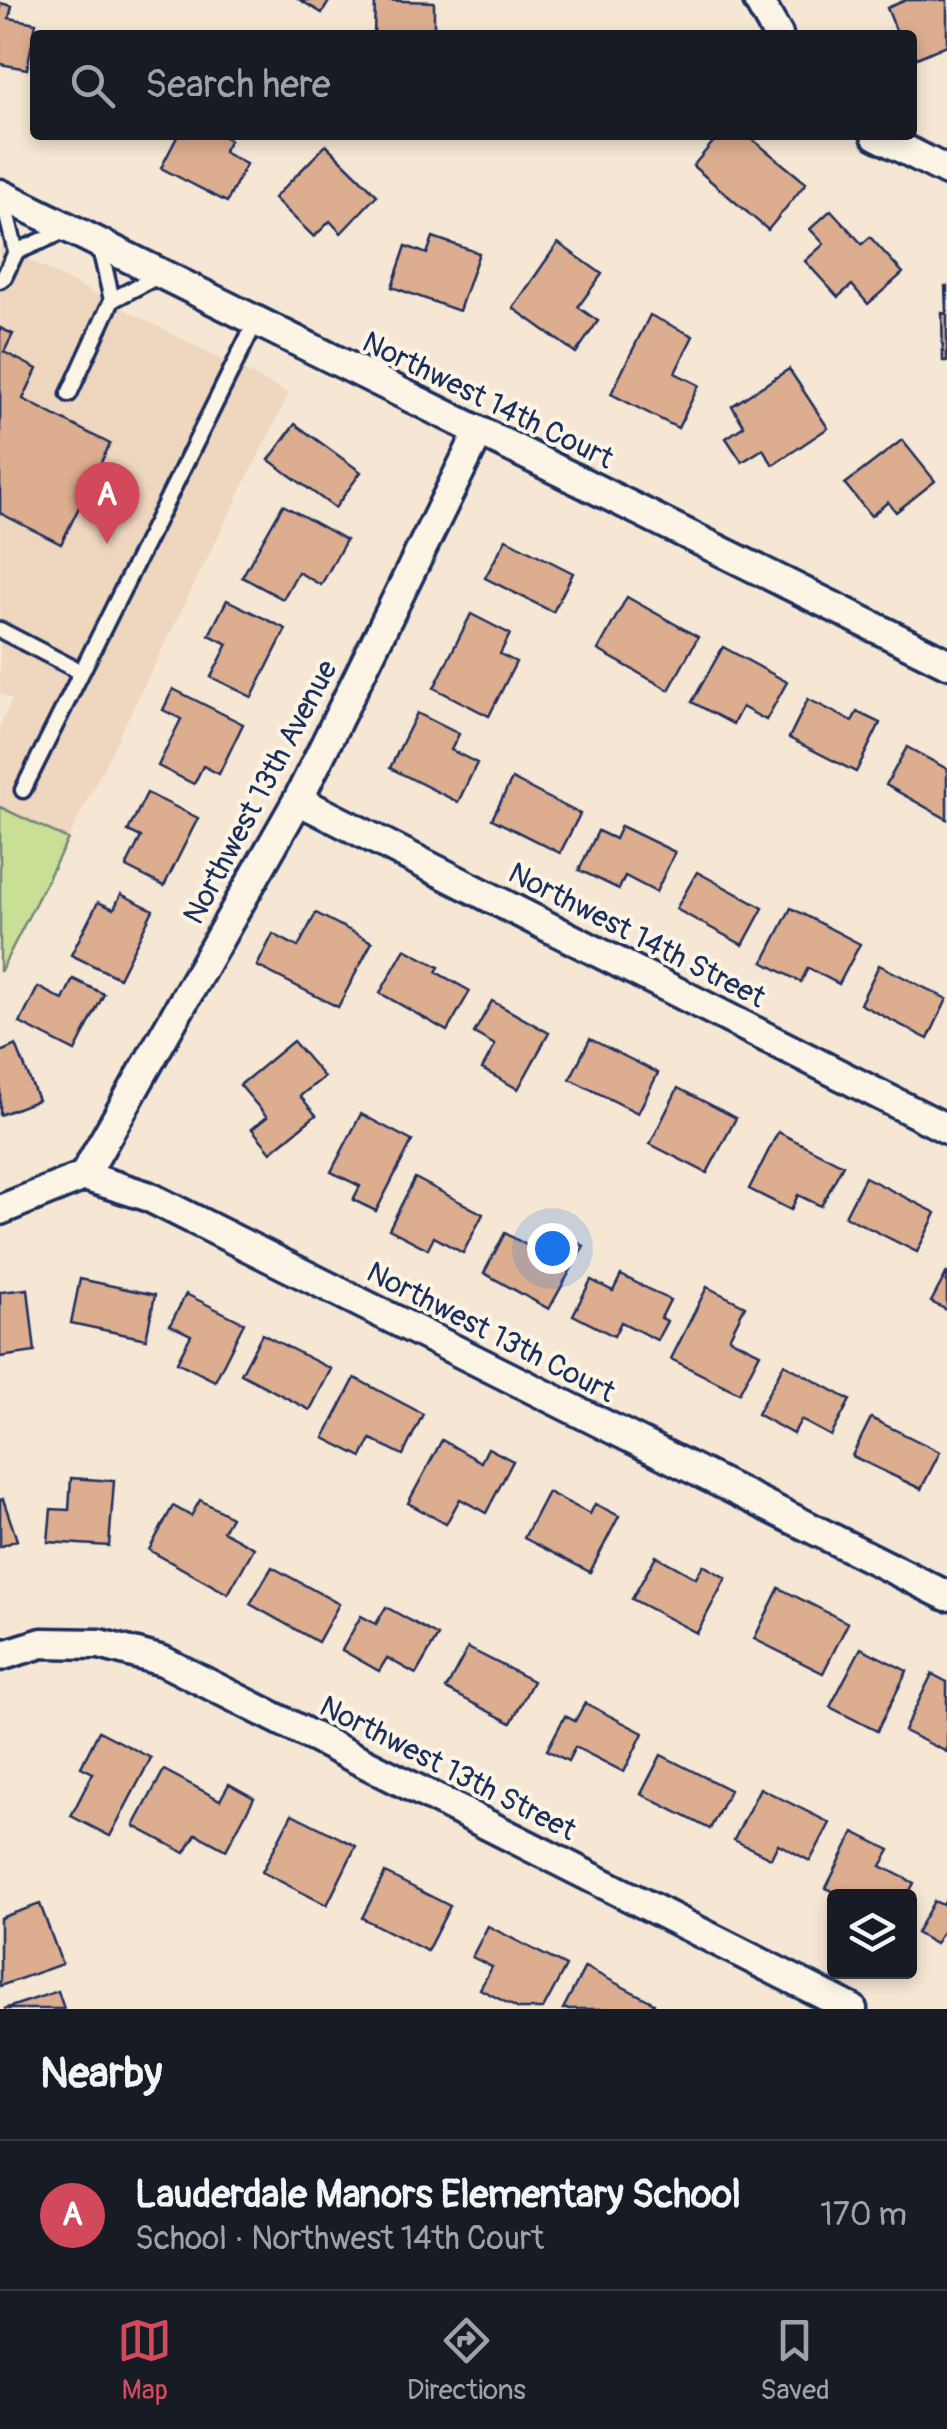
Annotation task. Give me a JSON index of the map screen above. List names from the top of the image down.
{
  "streets": {
    "street": [
      "Northwest 14th Court",
      "Northwest 13th Avenue",
      "Northwest 14th Street",
      "Northwest 13th Court",
      "Northwest 13th Street"
    ]
  },
  "crossings": [
    ["Northwest 14th Court", "Northwest 13th Avenue"],
    ["Northwest 13th Avenue", "Northwest 14th Street"],
    ["Northwest 13th Avenue", "Northwest 13th Court"]
  ],
  "page": {
    "search": "Search here",
    "pins": "A",
    "heading": "Nearby",
    "list": [
      {
        "mark": "A",
        "name": "Lauderdale Manors Elementary School",
        "note": "School · Northwest 14th Court",
        "value": "170 m"
      }
    ],
    "nav": ["Map", "Directions", "Saved"]
  }
}
